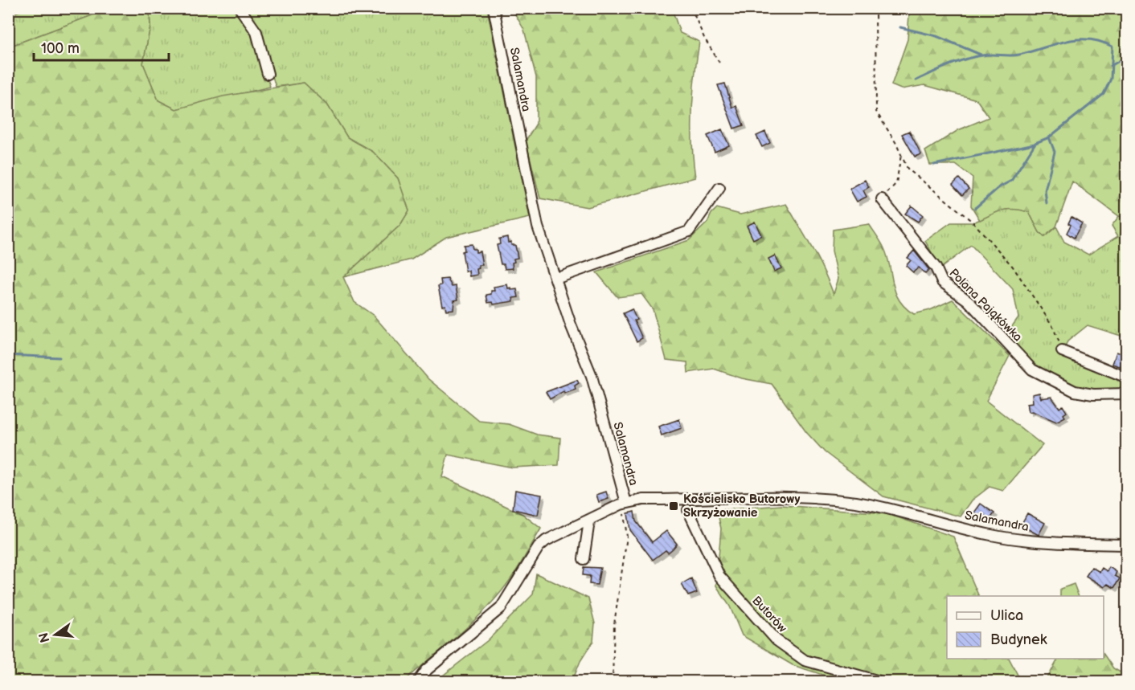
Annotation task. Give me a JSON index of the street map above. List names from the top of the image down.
{
  "streets": {
    "street": ["Salamandra", "Polana Pająkówka", "Butorów"]
  },
  "crossings": [
    ["Salamandra", "Butorów"]
  ],
  "places": {
    "transit": ["Kościelisko Butorowy Skrzyżowanie"]
  },
  "legend": ["Ulica", "Budynek"],
  "scale_bar": "100 m",
  "north": "left"
}
